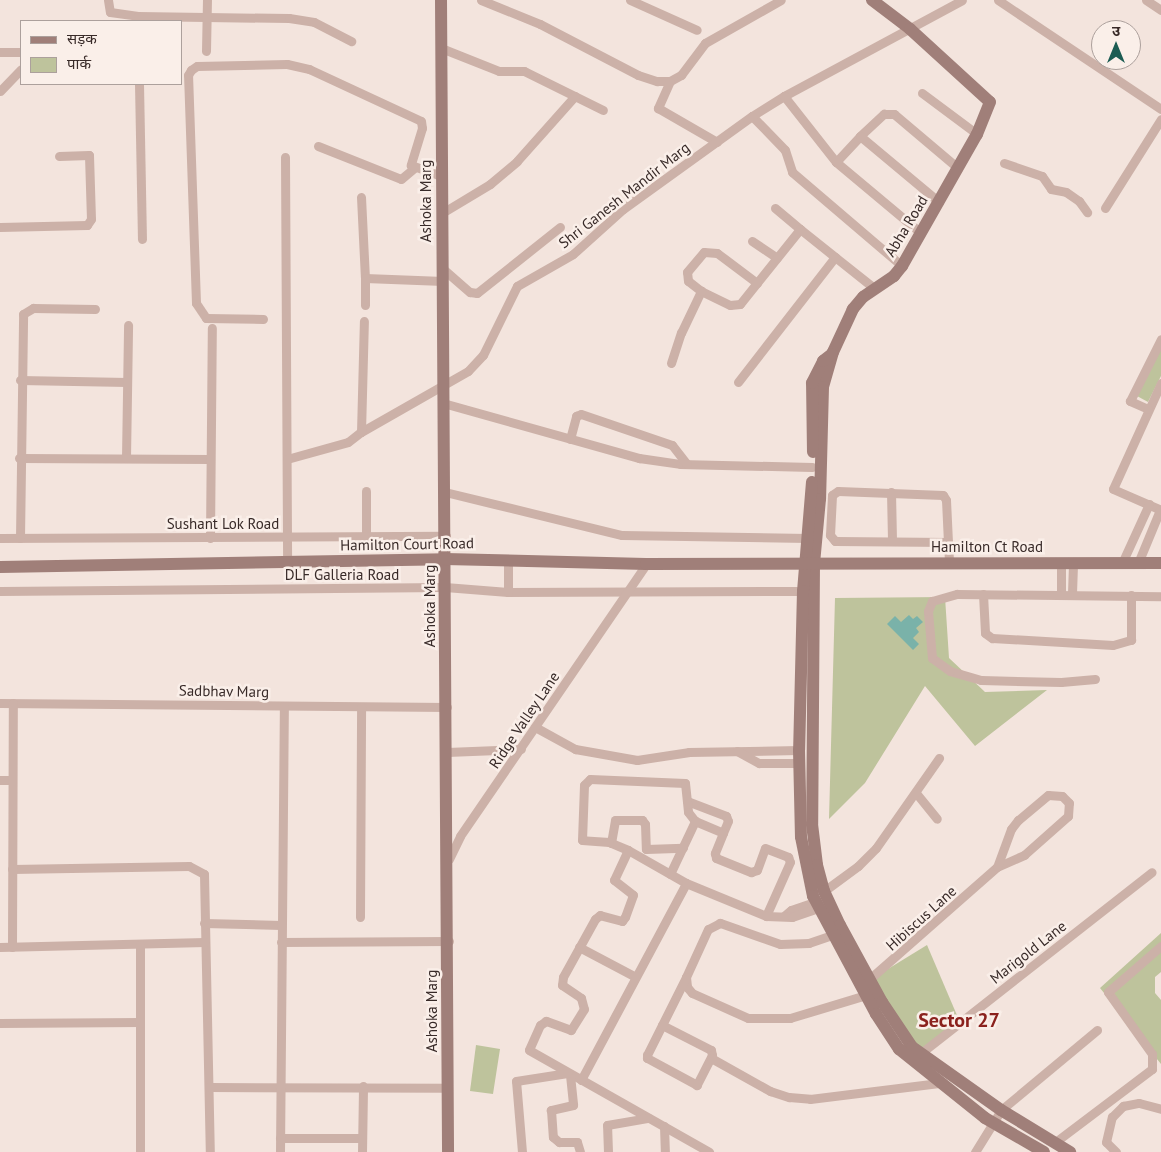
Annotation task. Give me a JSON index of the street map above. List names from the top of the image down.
{
  "streets": {
    "street": [
      "Shri Ganesh Mandir Marg",
      "Ashoka Marg",
      "Abha Road",
      "Sushant Lok Road",
      "Hamilton Court Road",
      "Hamilton Ct Road",
      "DLF Galleria Road",
      "Sadbhav Marg",
      "Ridge Valley Lane",
      "Hibiscus Lane",
      "Marigold Lane"
    ]
  },
  "crossings": [
    ["Shri Ganesh Mandir Marg", "Ashoka Marg"],
    ["Ashoka Marg", "Sushant Lok Road"],
    ["Ashoka Marg", "Hamilton Court Road"],
    ["Ashoka Marg", "DLF Galleria Road"],
    ["Ashoka Marg", "Sadbhav Marg"],
    ["Ashoka Marg", "Ridge Valley Lane"],
    ["Abha Road", "Hamilton Court Road"],
    ["Abha Road", "Hamilton Ct Road"],
    ["Hamilton Court Road", "Hamilton Ct Road"],
    ["Hamilton Court Road", "Ridge Valley Lane"],
    ["DLF Galleria Road", "Ridge Valley Lane"]
  ],
  "districts": ["Sector 27"],
  "legend": ["सड़क", "पार्क"],
  "north": "top"
}
